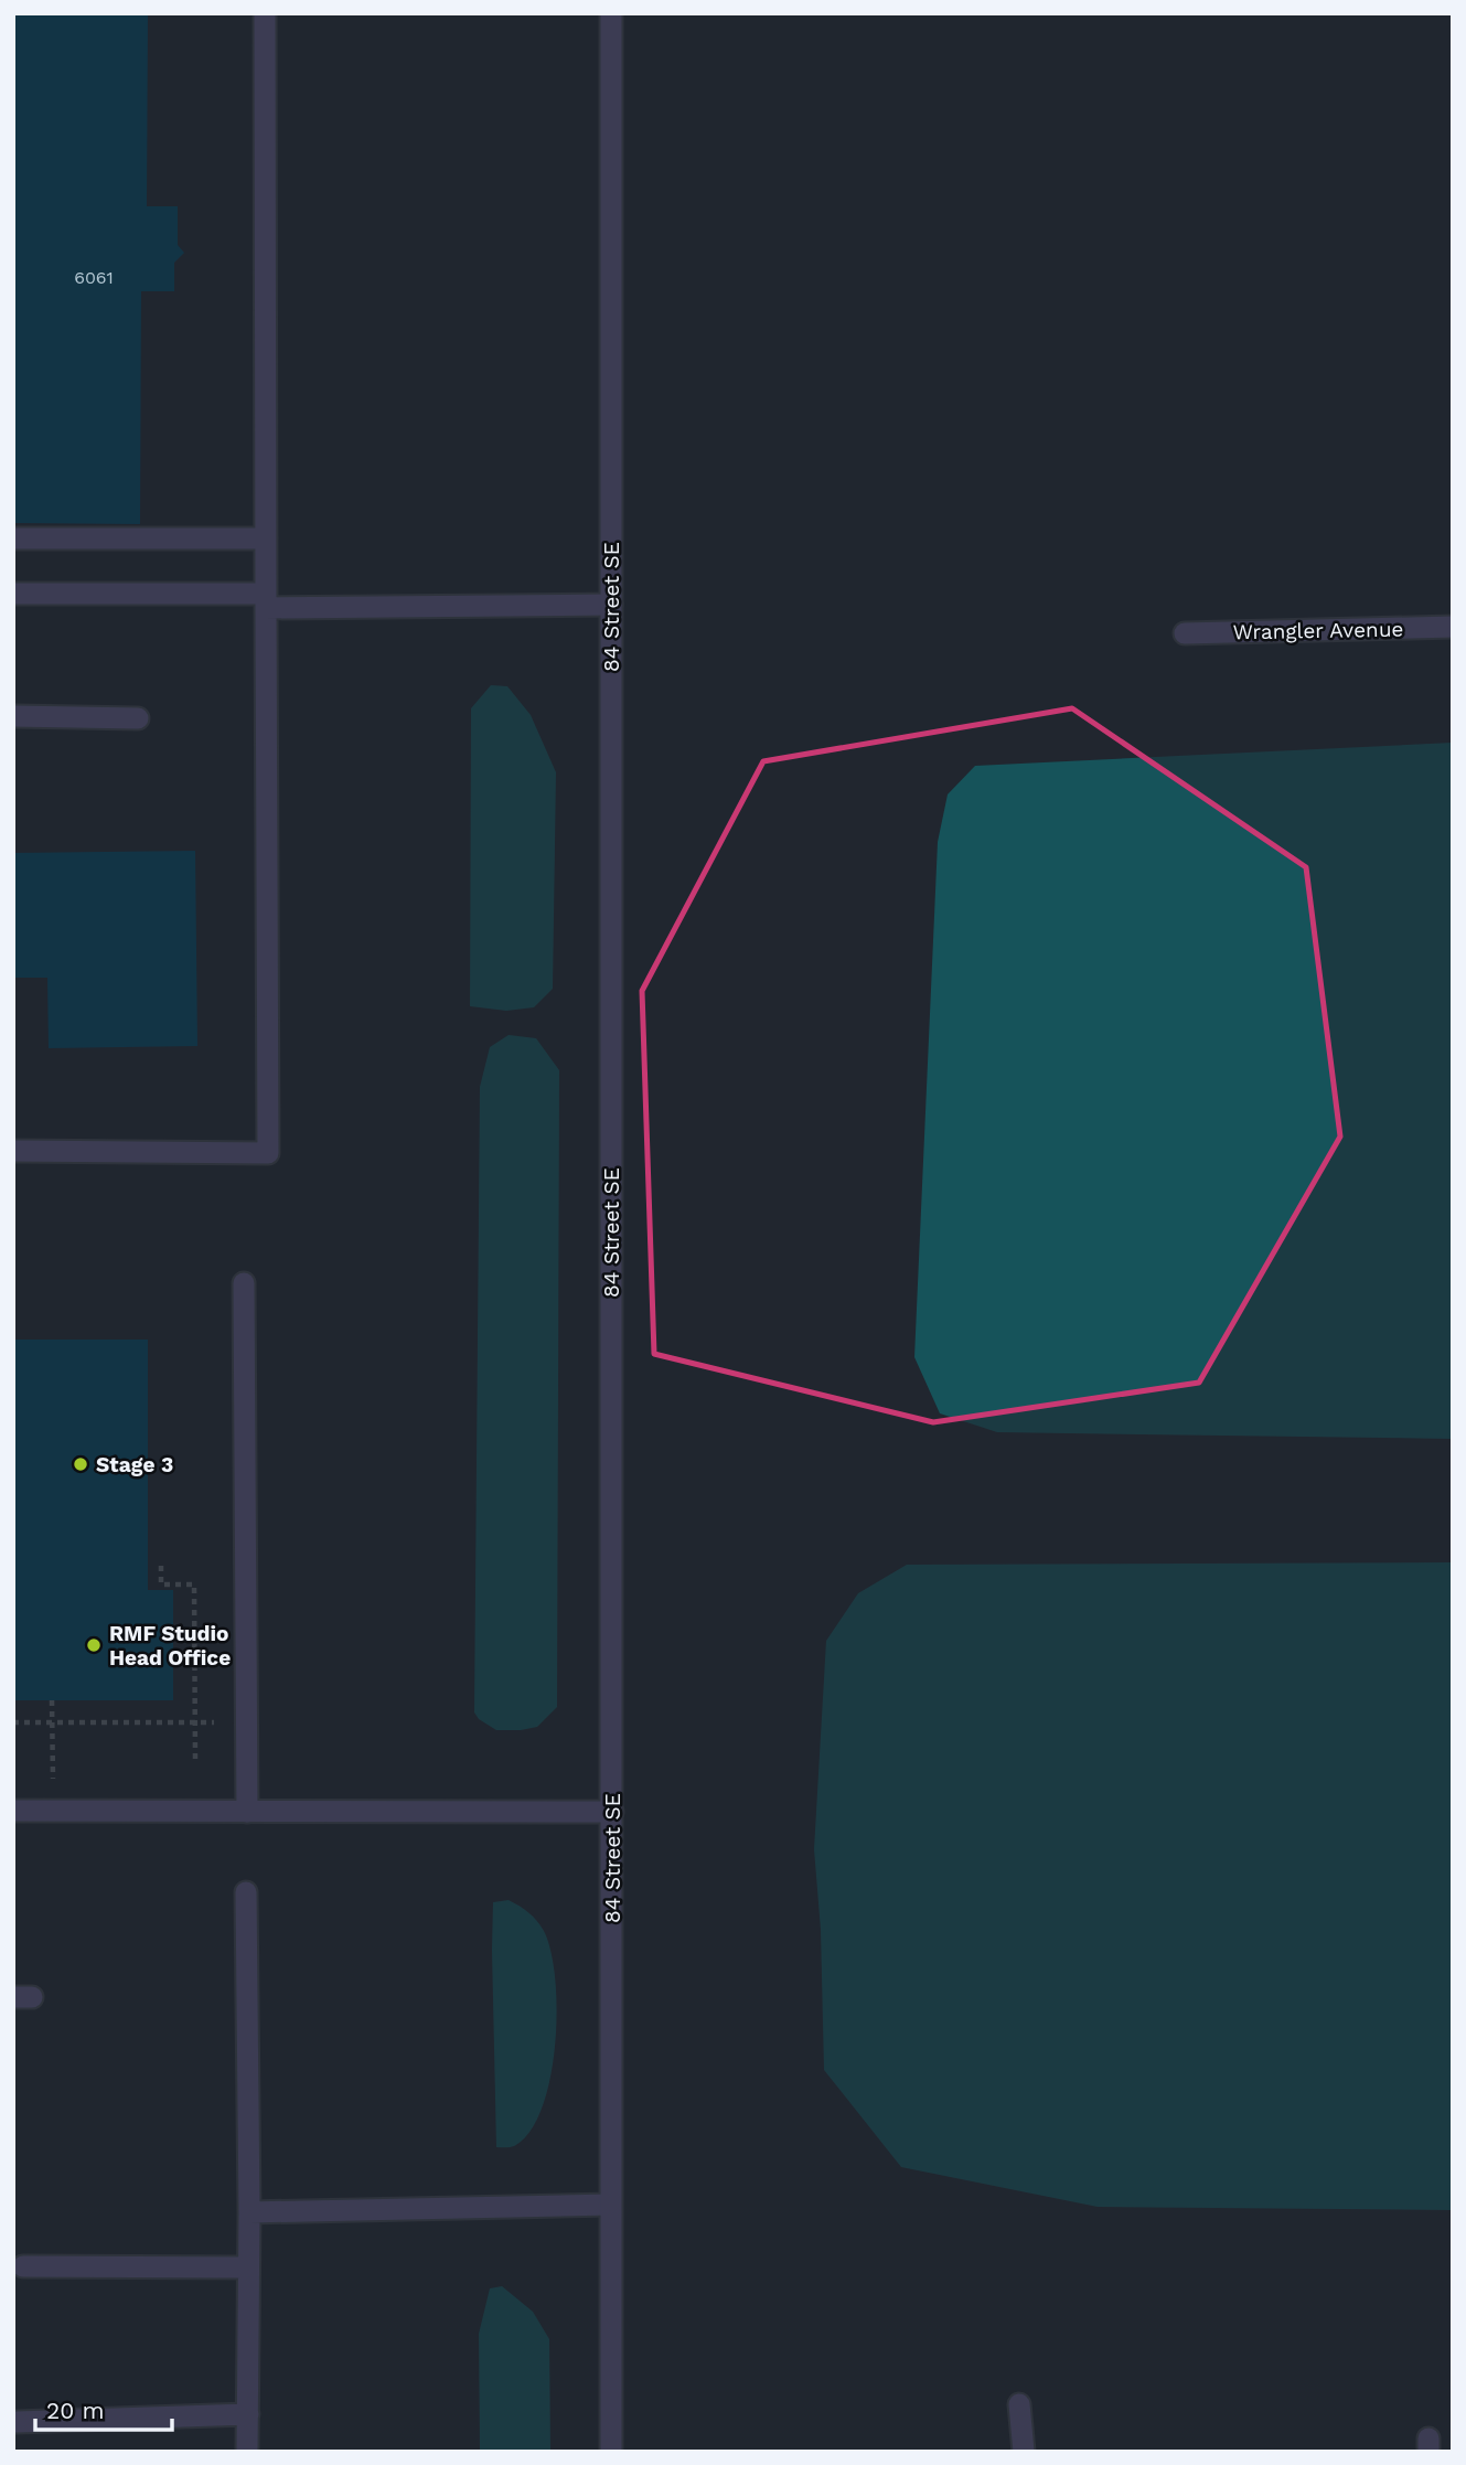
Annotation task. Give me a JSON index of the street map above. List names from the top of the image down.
{
  "streets": {
    "street": ["84 Street SE", "Wrangler Avenue"]
  },
  "places": ["Stage 3", "RMF Studio Head Office"],
  "house_numbers": ["6061"],
  "scale_bar": "20 m"
}
